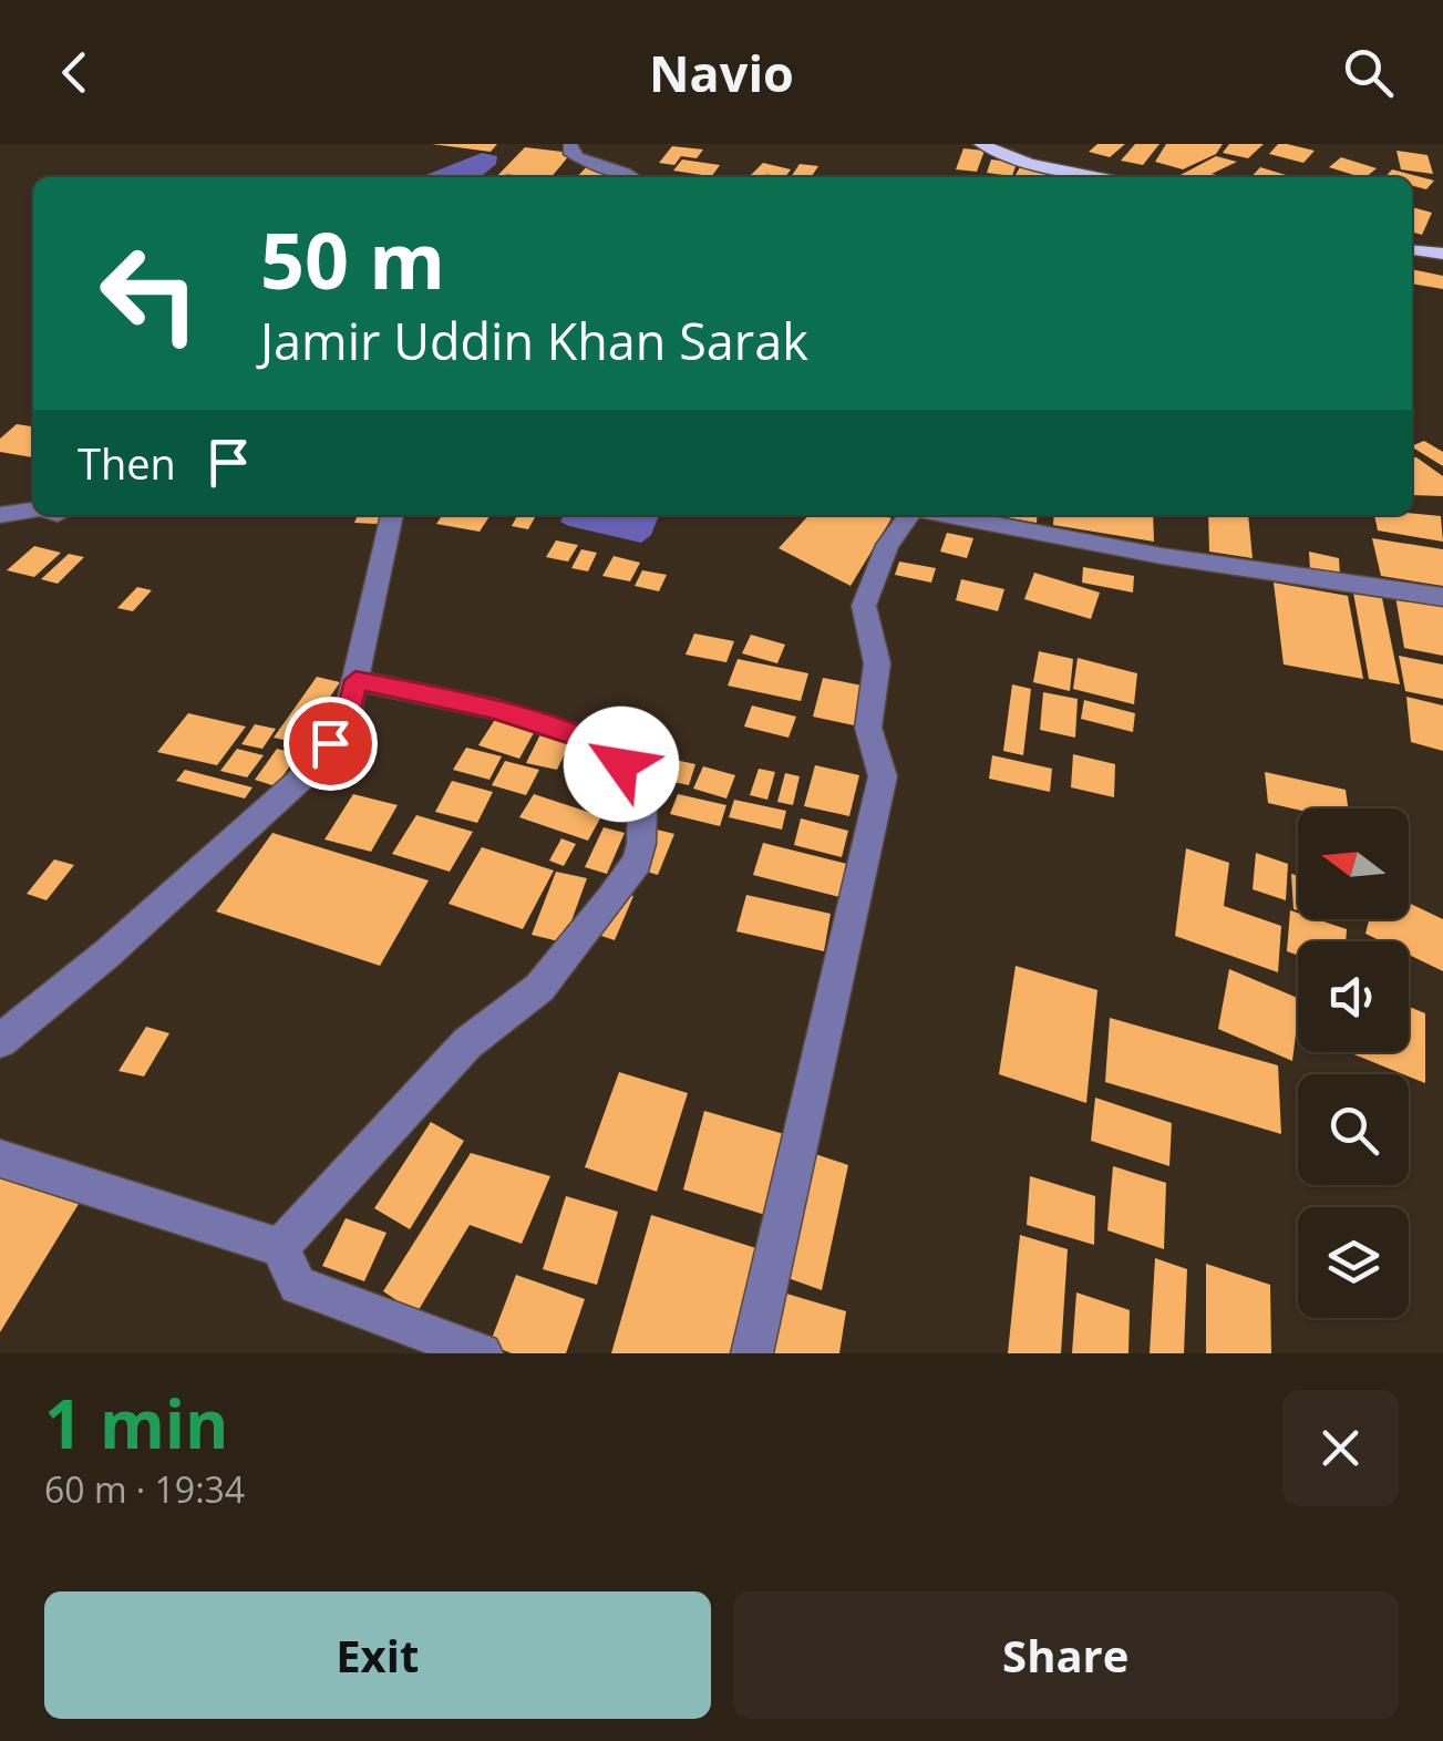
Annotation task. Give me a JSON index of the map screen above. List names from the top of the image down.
{
  "north": "left",
  "page": {
    "header": "Navio",
    "turn": ["50 m", "Jamir Uddin Khan Sarak"],
    "then": "Then",
    "heading": ["1 min", "60 m · 19:34"],
    "buttons": ["Exit", "Share"]
  }
}
